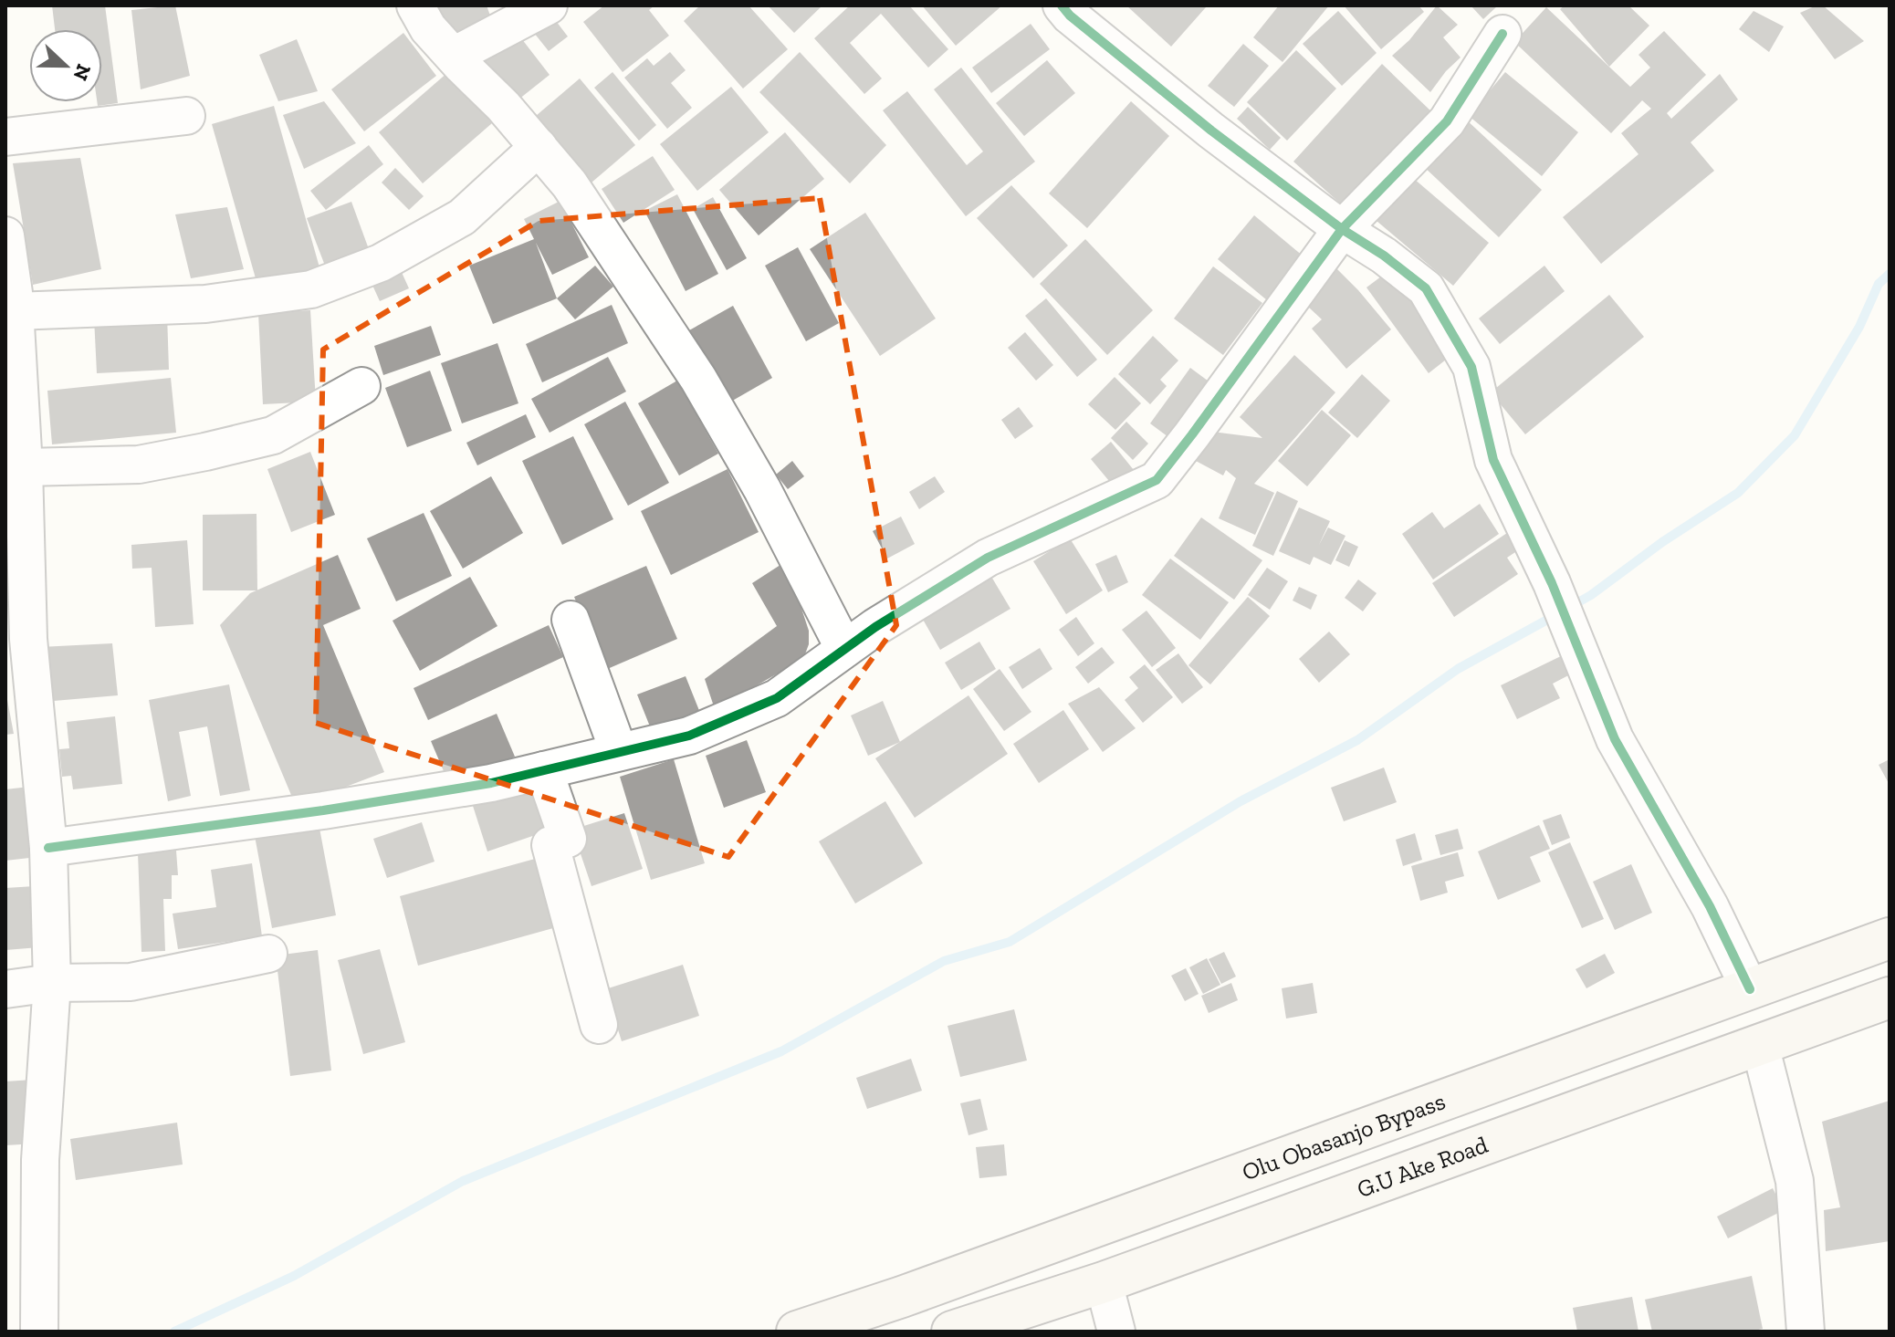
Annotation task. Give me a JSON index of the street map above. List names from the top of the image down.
{
  "streets": {
    "main road": ["Olu Obasanjo Bypass", "G.U Ake Road"]
  },
  "north": "right"
}
